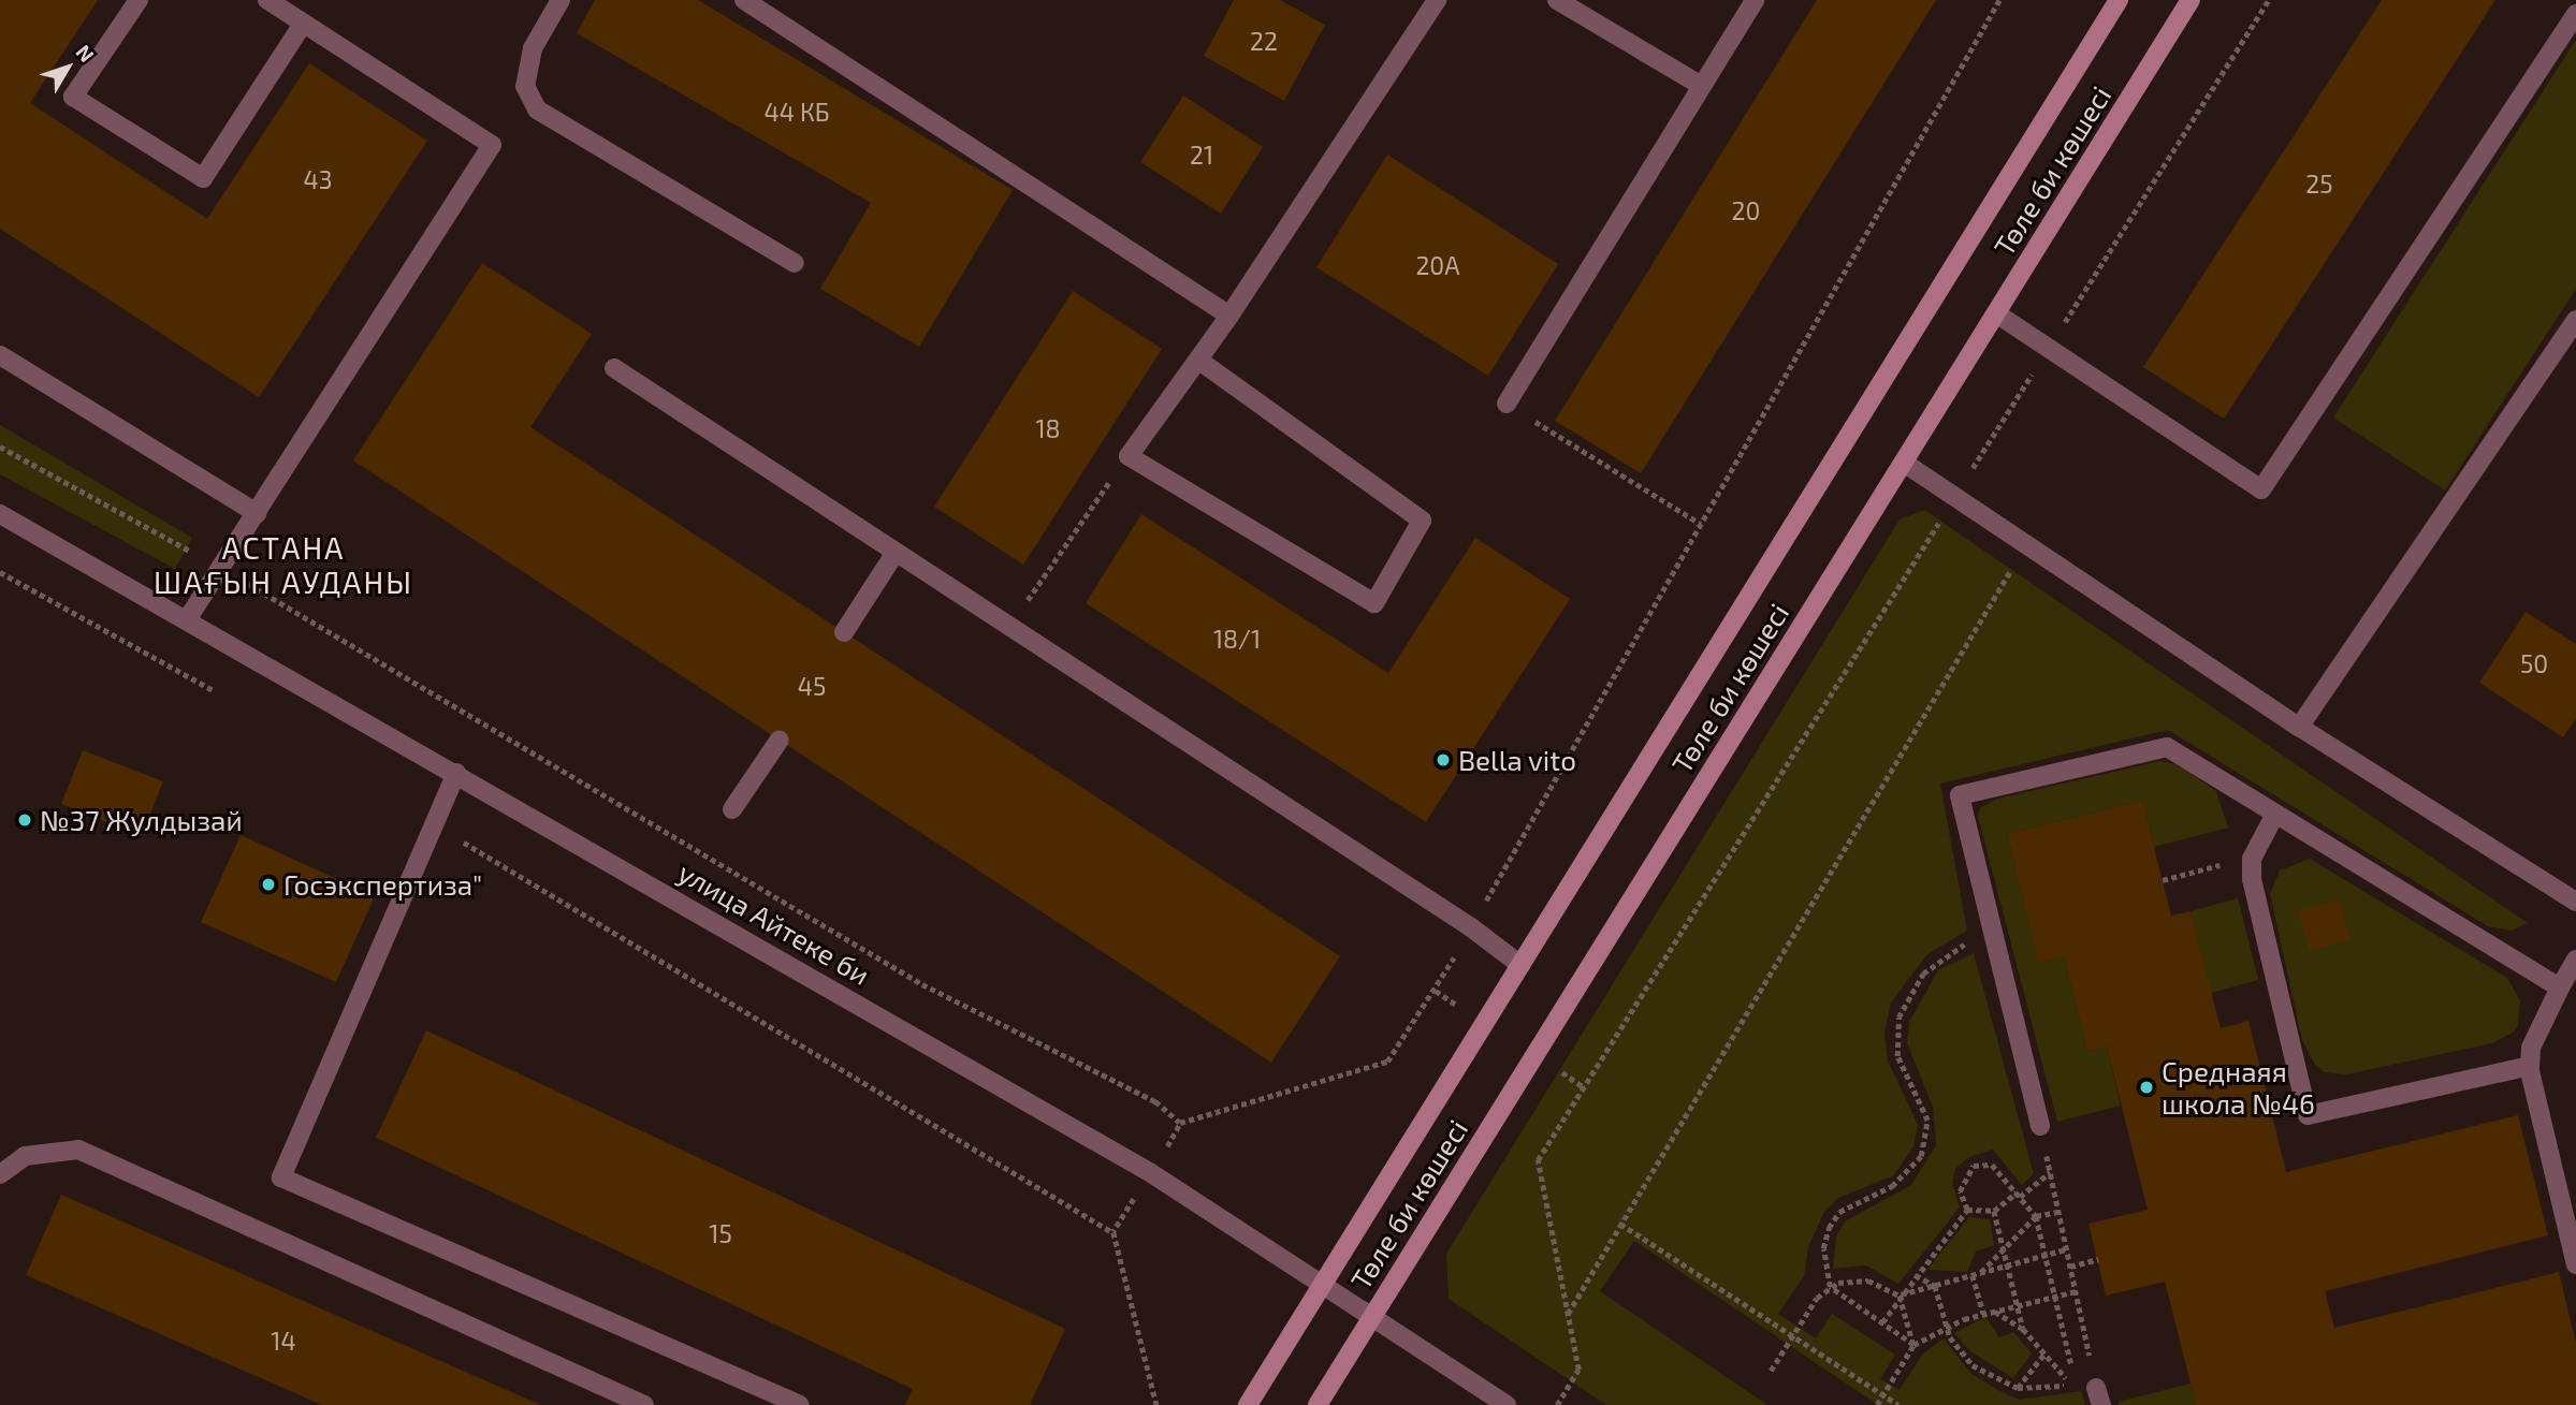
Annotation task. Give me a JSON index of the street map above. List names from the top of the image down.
{
  "streets": {
    "main road": ["Төле би көшесі"],
    "street": ["улица Айтеке би"]
  },
  "crossings": [
    ["Төле би көшесі", "улица Айтеке би"]
  ],
  "districts": ["АСТАНА ШАҒЫН АУДАНЫ"],
  "places": [
    "Bella vito",
    "№37 Жулдызай",
    "Госэкспертиза\"",
    "Среднаяя школа №46"
  ],
  "house_numbers": [
    "22",
    "44 КБ",
    "21",
    "43",
    "25",
    "20",
    "20А",
    "18",
    "18/1",
    "50",
    "45",
    "15",
    "14"
  ],
  "north": "top right"
}
